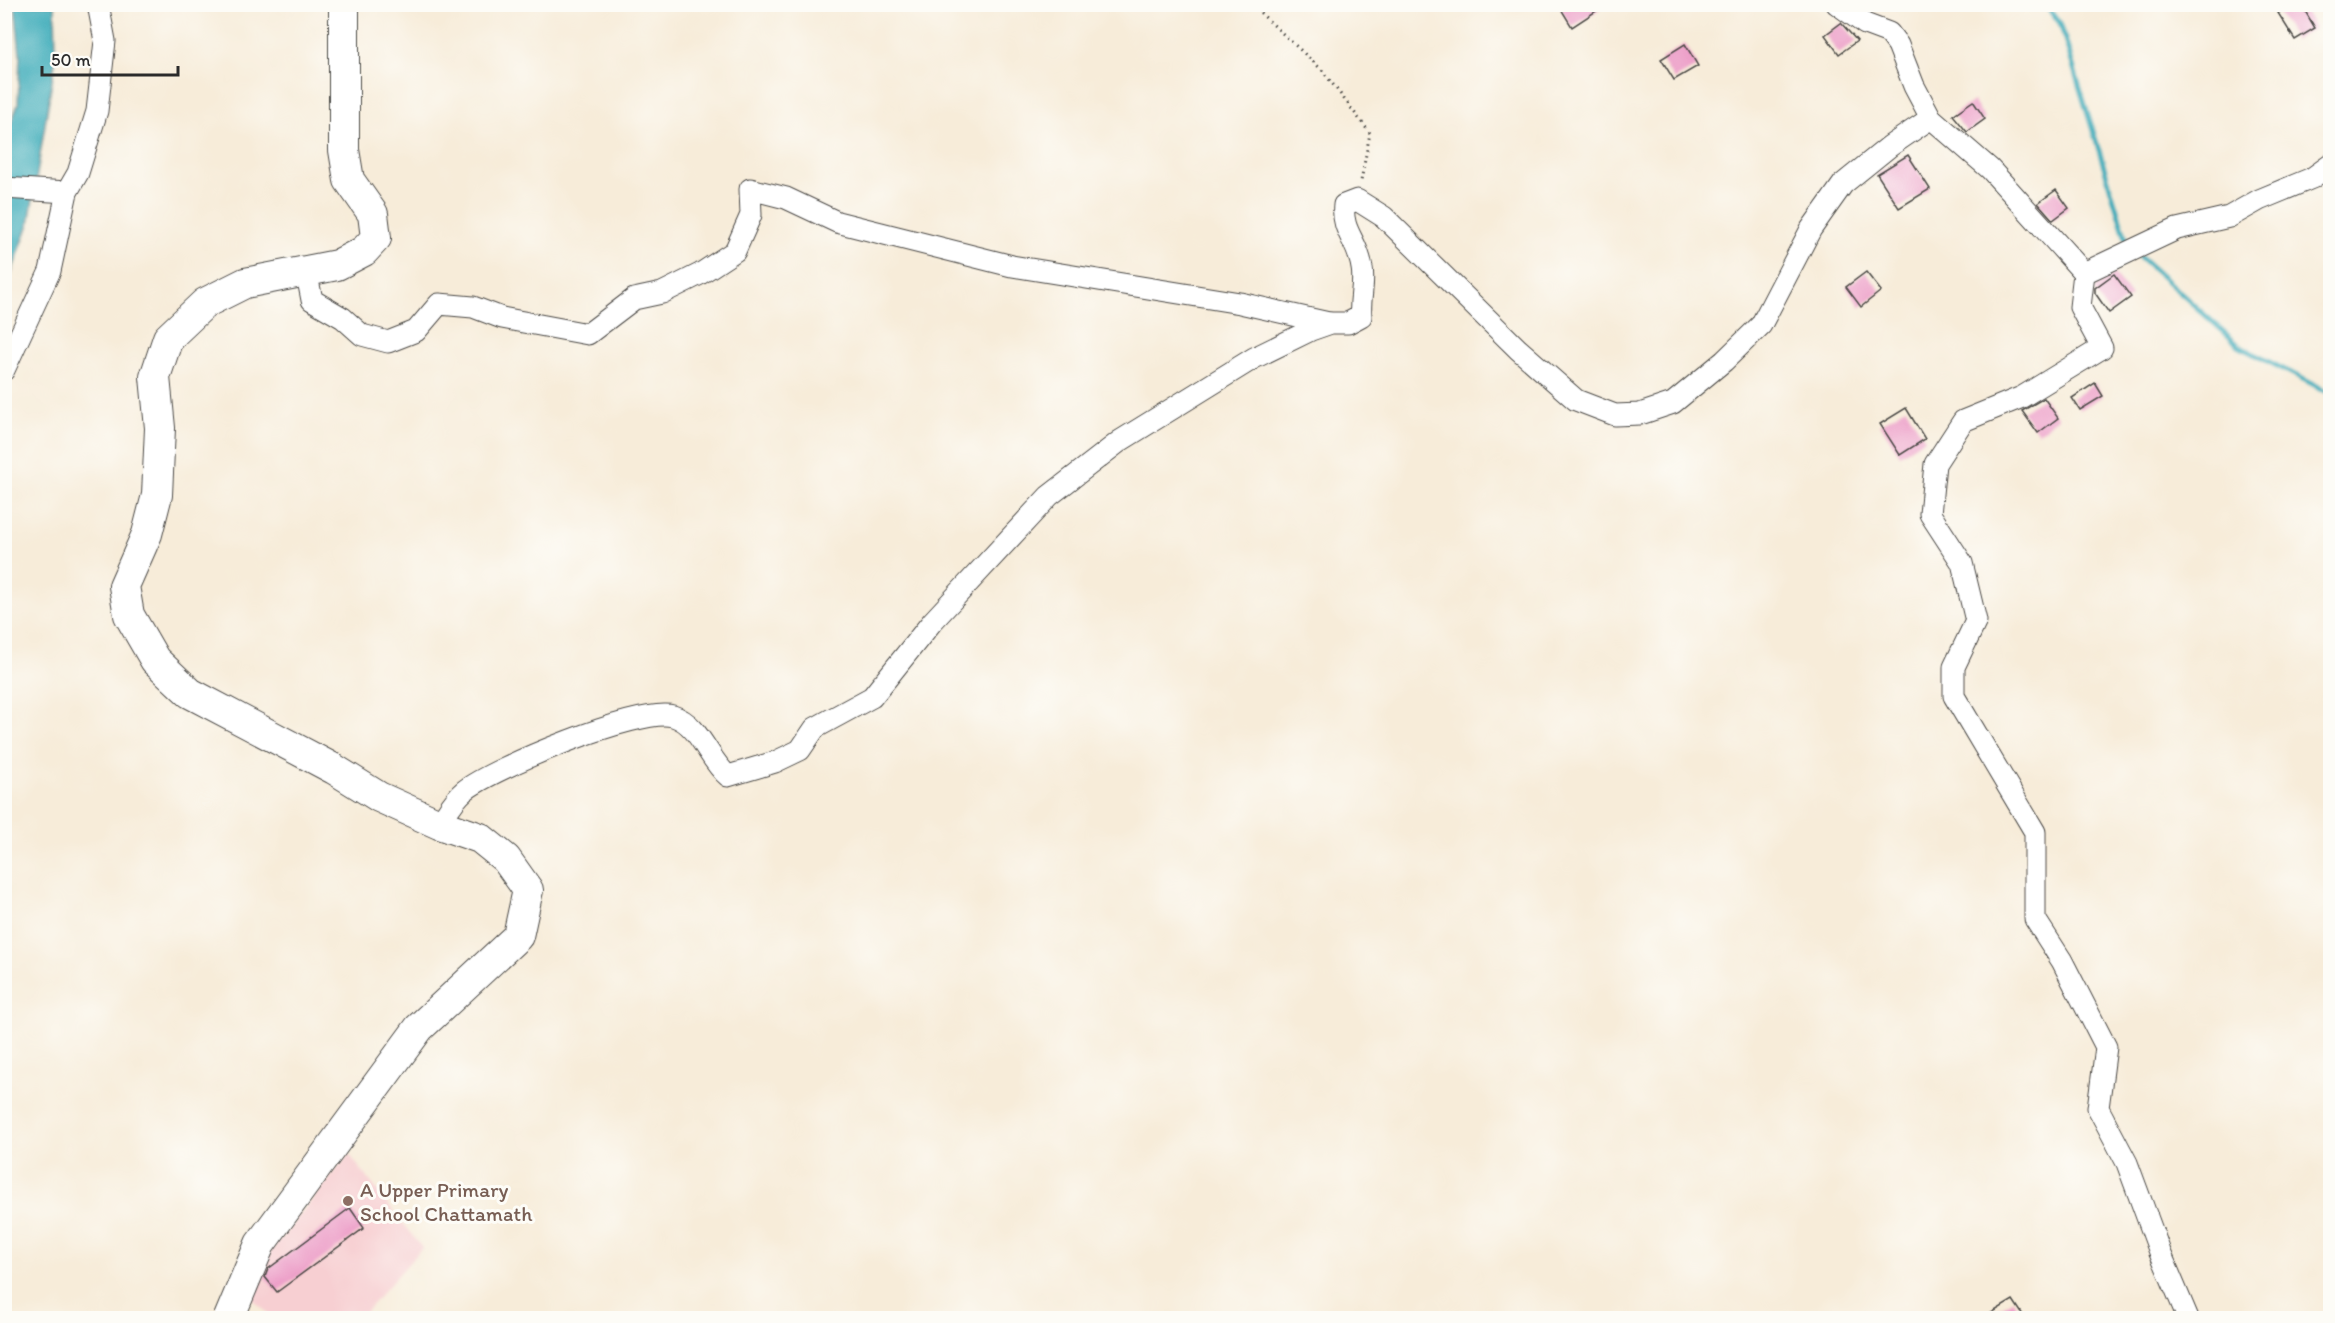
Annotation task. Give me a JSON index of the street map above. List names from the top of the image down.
{
  "places": ["A Upper Primary School Chattamath"],
  "scale_bar": "50 m"
}
